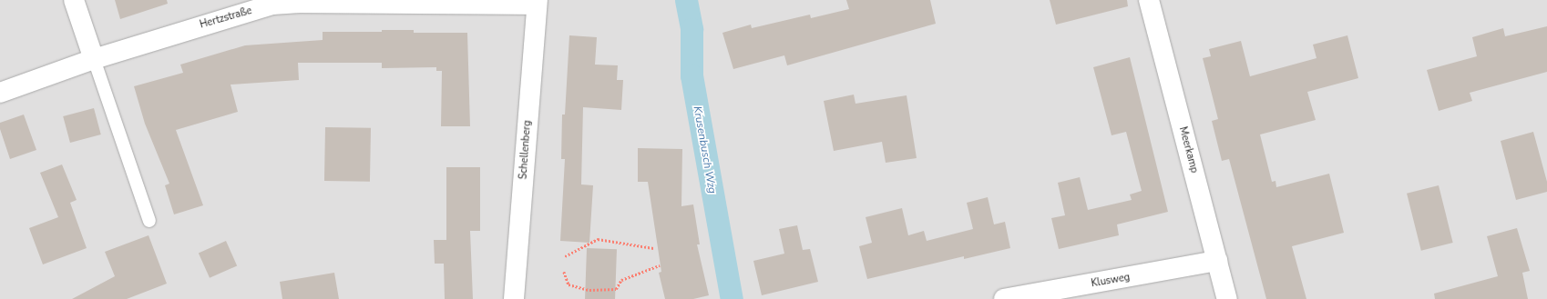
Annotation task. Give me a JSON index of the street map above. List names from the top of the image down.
{
  "streets": {
    "street": [
      "Hertzstraße",
      "Schellenberg",
      "Meerkamp",
      "Klusweg"
    ]
  },
  "crossings": [
    ["Hertzstraße", "Schellenberg"],
    ["Meerkamp", "Klusweg"]
  ],
  "water": ["Krusenbusch Wzg"]
}
